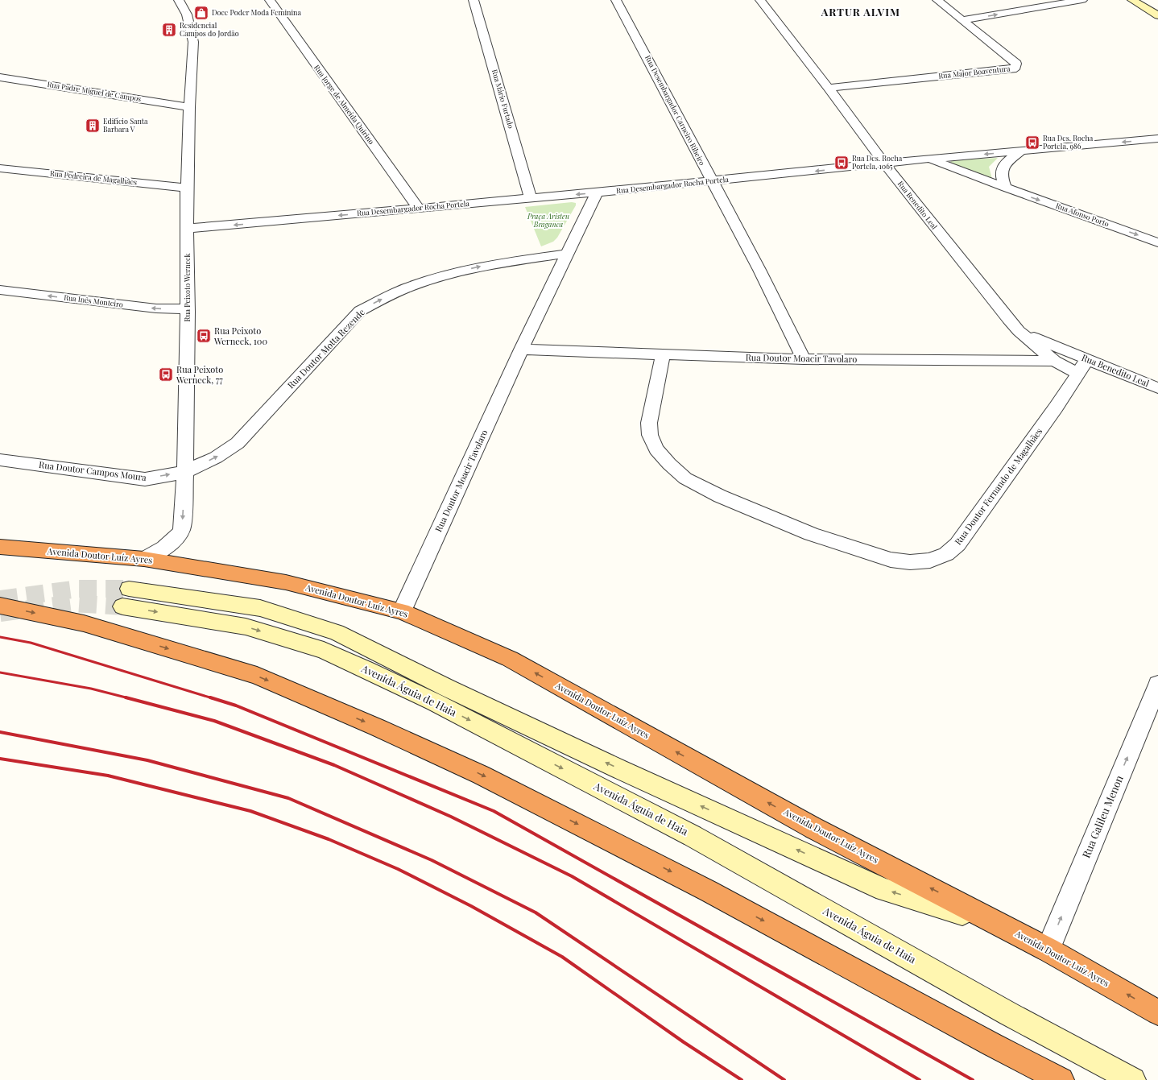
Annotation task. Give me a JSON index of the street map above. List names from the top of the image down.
{
  "streets": {
    "highway": ["Avenida Doutor Luíz Ayres"],
    "main road": ["Avenida Águia de Haia"],
    "street": [
      "Rua Major Boaventura",
      "Rua Padre Miguel de Campos",
      "Rua Mário Furtado",
      "Rua Jorge de Almeida Quirino",
      "Rua Desembargador Carneiro Ribeiro",
      "Rua Pedreira de Magalhães",
      "Rua Desembargador Rocha Portela",
      "Rua Benedito Leal",
      "Rua Afonso Porto",
      "Rua Peixoto Werneck",
      "Rua Inês Monteiro",
      "Rua Doutor Motta Rezende",
      "Rua Doutor Moacir Tavolaro",
      "Rua Doutor Campos Moura",
      "Rua Doutor Fernando de Magalhães",
      "Rua Galileu Menon"
    ]
  },
  "crossings": [
    ["Rua Major Boaventura", "Rua Benedito Leal"],
    ["Rua Padre Miguel de Campos", "Rua Peixoto Werneck"],
    ["Rua Mário Furtado", "Rua Desembargador Rocha Portela"],
    ["Rua Jorge de Almeida Quirino", "Rua Desembargador Rocha Portela"],
    ["Rua Desembargador Carneiro Ribeiro", "Rua Desembargador Rocha Portela"],
    ["Rua Desembargador Carneiro Ribeiro", "Rua Doutor Moacir Tavolaro"],
    ["Rua Pedreira de Magalhães", "Rua Peixoto Werneck"],
    ["Rua Desembargador Rocha Portela", "Rua Benedito Leal"],
    ["Rua Desembargador Rocha Portela", "Rua Afonso Porto"],
    ["Rua Desembargador Rocha Portela", "Rua Peixoto Werneck"],
    ["Rua Desembargador Rocha Portela", "Rua Doutor Moacir Tavolaro"],
    ["Rua Benedito Leal", "Rua Doutor Moacir Tavolaro"],
    ["Rua Benedito Leal", "Rua Doutor Fernando de Magalhães"],
    ["Rua Peixoto Werneck", "Rua Inês Monteiro"],
    ["Rua Peixoto Werneck", "Rua Doutor Motta Rezende"],
    ["Rua Peixoto Werneck", "Rua Doutor Campos Moura"],
    ["Rua Peixoto Werneck", "Avenida Doutor Luíz Ayres"],
    ["Rua Doutor Motta Rezende", "Rua Doutor Moacir Tavolaro"],
    ["Rua Doutor Motta Rezende", "Rua Doutor Campos Moura"],
    ["Rua Doutor Moacir Tavolaro", "Rua Doutor Fernando de Magalhães"],
    ["Rua Doutor Moacir Tavolaro", "Avenida Doutor Luíz Ayres"],
    ["Avenida Doutor Luíz Ayres", "Avenida Águia de Haia"],
    ["Avenida Doutor Luíz Ayres", "Rua Galileu Menon"]
  ],
  "one_way": [
    "Rua Desembargador Rocha Portela",
    "Rua Afonso Porto",
    "Rua Inês Monteiro",
    "Rua Doutor Motta Rezende",
    "Rua Doutor Campos Moura",
    "Rua Galileu Menon"
  ],
  "districts": ["ARTUR ALVIM"],
  "parks": ["Praça Aristeu Braganca"],
  "places": {
    "shop": ["Doce Poder Moda Feminina"],
    "building": ["Residencial Campos do Jordão", "Edifício Santa Barbara V"],
    "bus stop": [
      "Rua Des. Rocha Portela, 986",
      "Rua Des. Rocha Portela, 1065",
      "Rua Peixoto Werneck, 100",
      "Rua Peixoto Werneck, 77"
    ]
  }
}
